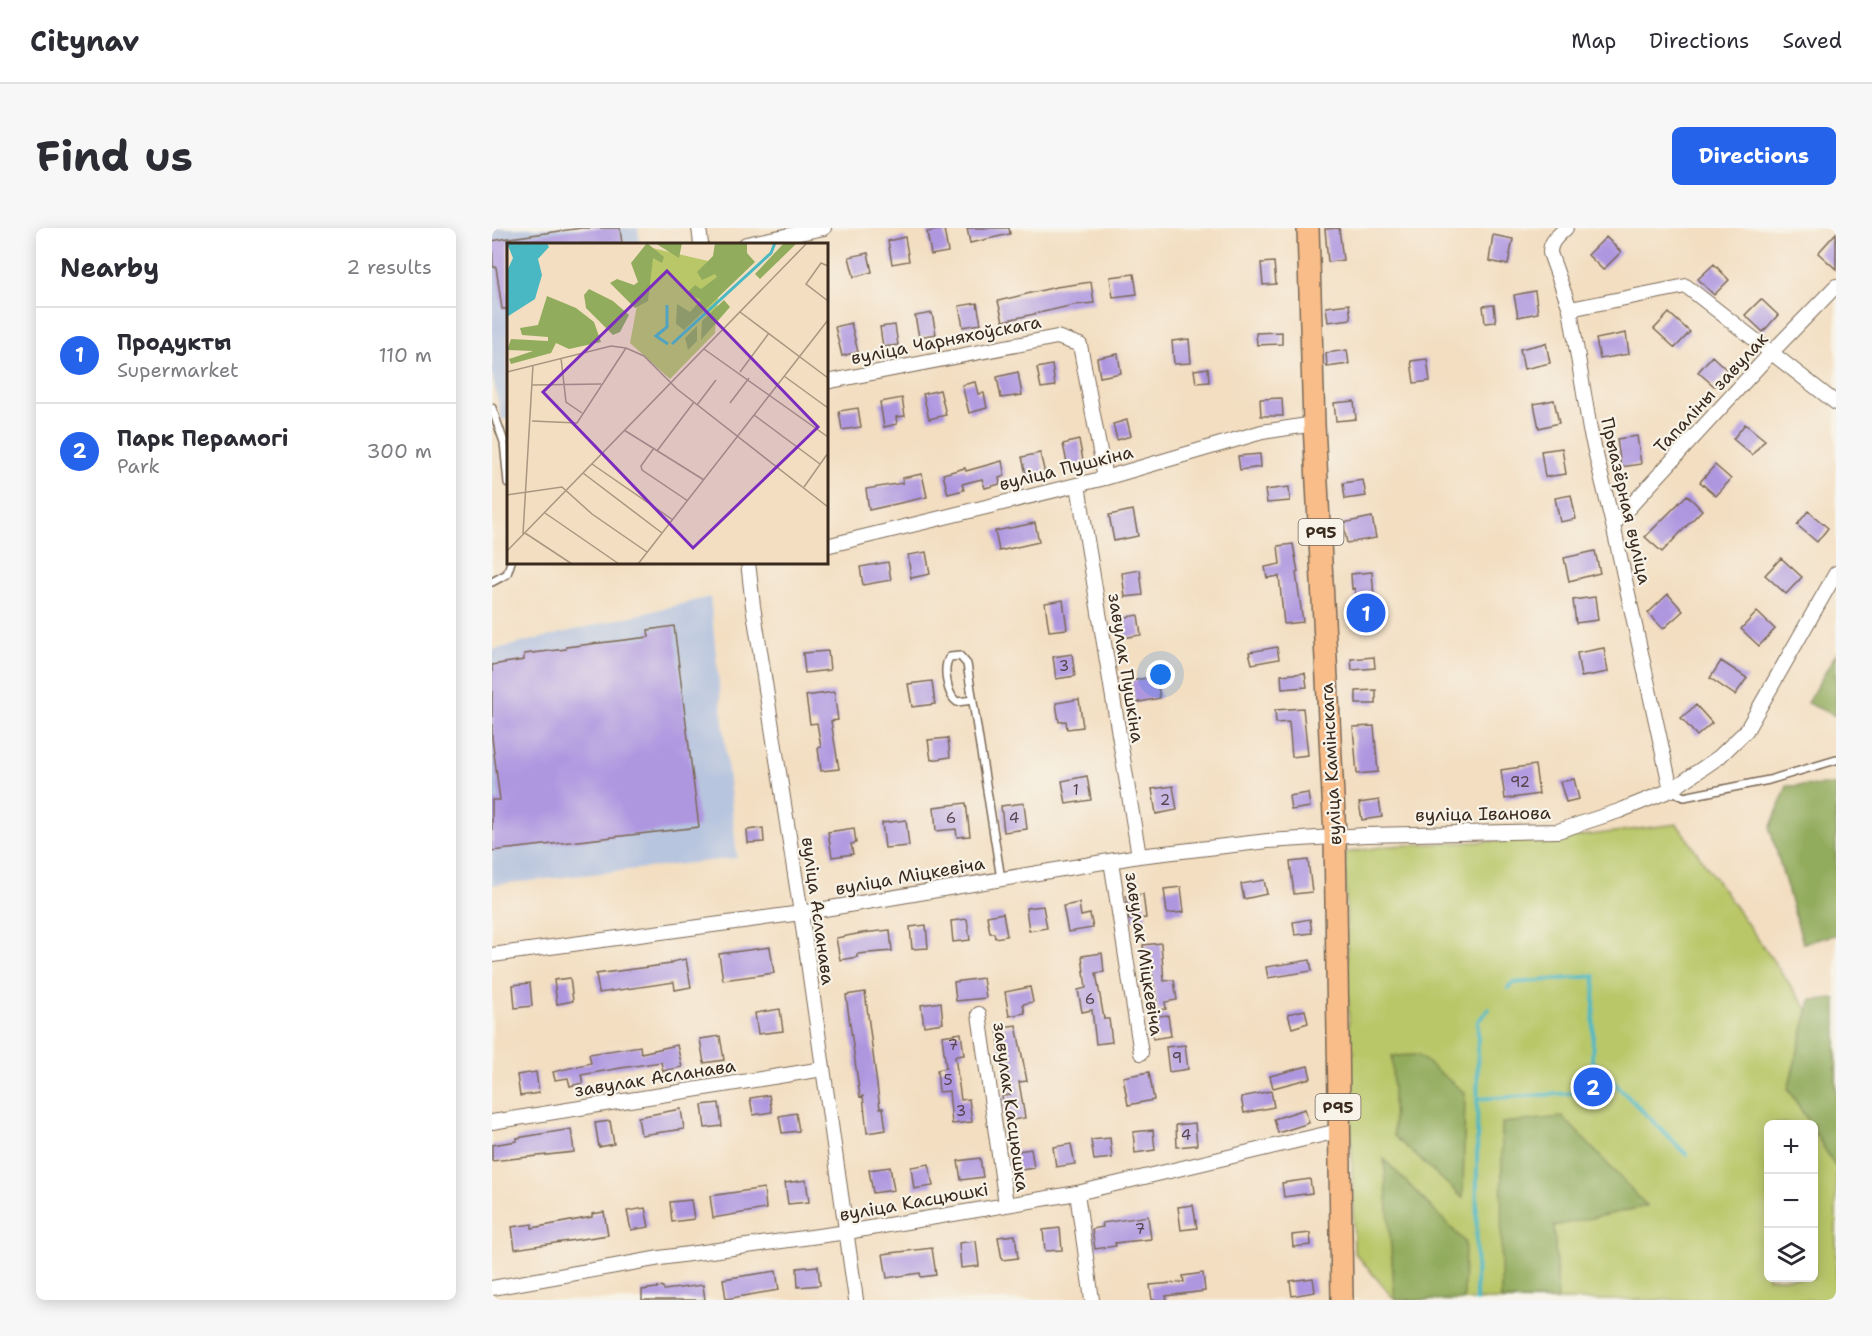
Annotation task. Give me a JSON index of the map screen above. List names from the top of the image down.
{
  "streets": {
    "main road": ["Р95", "вуліца Камінскага"],
    "street": [
      "вуліца Чарняхоўскага",
      "Тапаліны завулак",
      "вуліца Пушкіна",
      "Прыазёрная вуліца",
      "завулак Пушкіна",
      "вуліца Іванова",
      "вуліца Міцкевіча",
      "вуліца Асланава",
      "завулак Міцкевіча",
      "завулак Асланава",
      "завулак Касцюшка",
      "вуліца Касцюшкі"
    ]
  },
  "crossings": [
    ["вуліца Чарняхоўскага", "вуліца Пушкіна"],
    ["Тапаліны завулак", "Прыазёрная вуліца"],
    ["вуліца Пушкіна", "завулак Пушкіна"],
    ["вуліца Пушкіна", "вуліца Камінскага"],
    ["Прыазёрная вуліца", "вуліца Іванова"],
    ["завулак Пушкіна", "вуліца Міцкевіча"],
    ["вуліца Камінскага", "вуліца Іванова"],
    ["вуліца Камінскага", "вуліца Міцкевіча"],
    ["вуліца Камінскага", "вуліца Касцюшкі"],
    ["вуліца Іванова", "вуліца Міцкевіча"],
    ["вуліца Міцкевіча", "вуліца Асланава"],
    ["вуліца Міцкевіча", "завулак Міцкевіча"],
    ["вуліца Асланава", "завулак Асланава"],
    ["вуліца Асланава", "вуліца Касцюшкі"],
    ["завулак Касцюшка", "вуліца Касцюшкі"]
  ],
  "house_numbers": [
    "3",
    "92",
    "1",
    "2",
    "6",
    "4",
    "6",
    "7",
    "9",
    "5",
    "3",
    "4",
    "7"
  ],
  "page": {
    "header": "Citynav",
    "nav": ["Map", "Directions", "Saved"],
    "buttons": "Directions",
    "title": "Find us",
    "heading": ["Nearby", "2 results"],
    "list": [
      {
        "mark": "1",
        "name": "Продукты",
        "note": "Supermarket",
        "value": "110 m"
      },
      {
        "mark": "2",
        "name": "Парк Перамогі",
        "note": "Park",
        "value": "300 m"
      }
    ],
    "pins": ["1", "2"],
    "map_buttons": ["+", "−"]
  }
}
